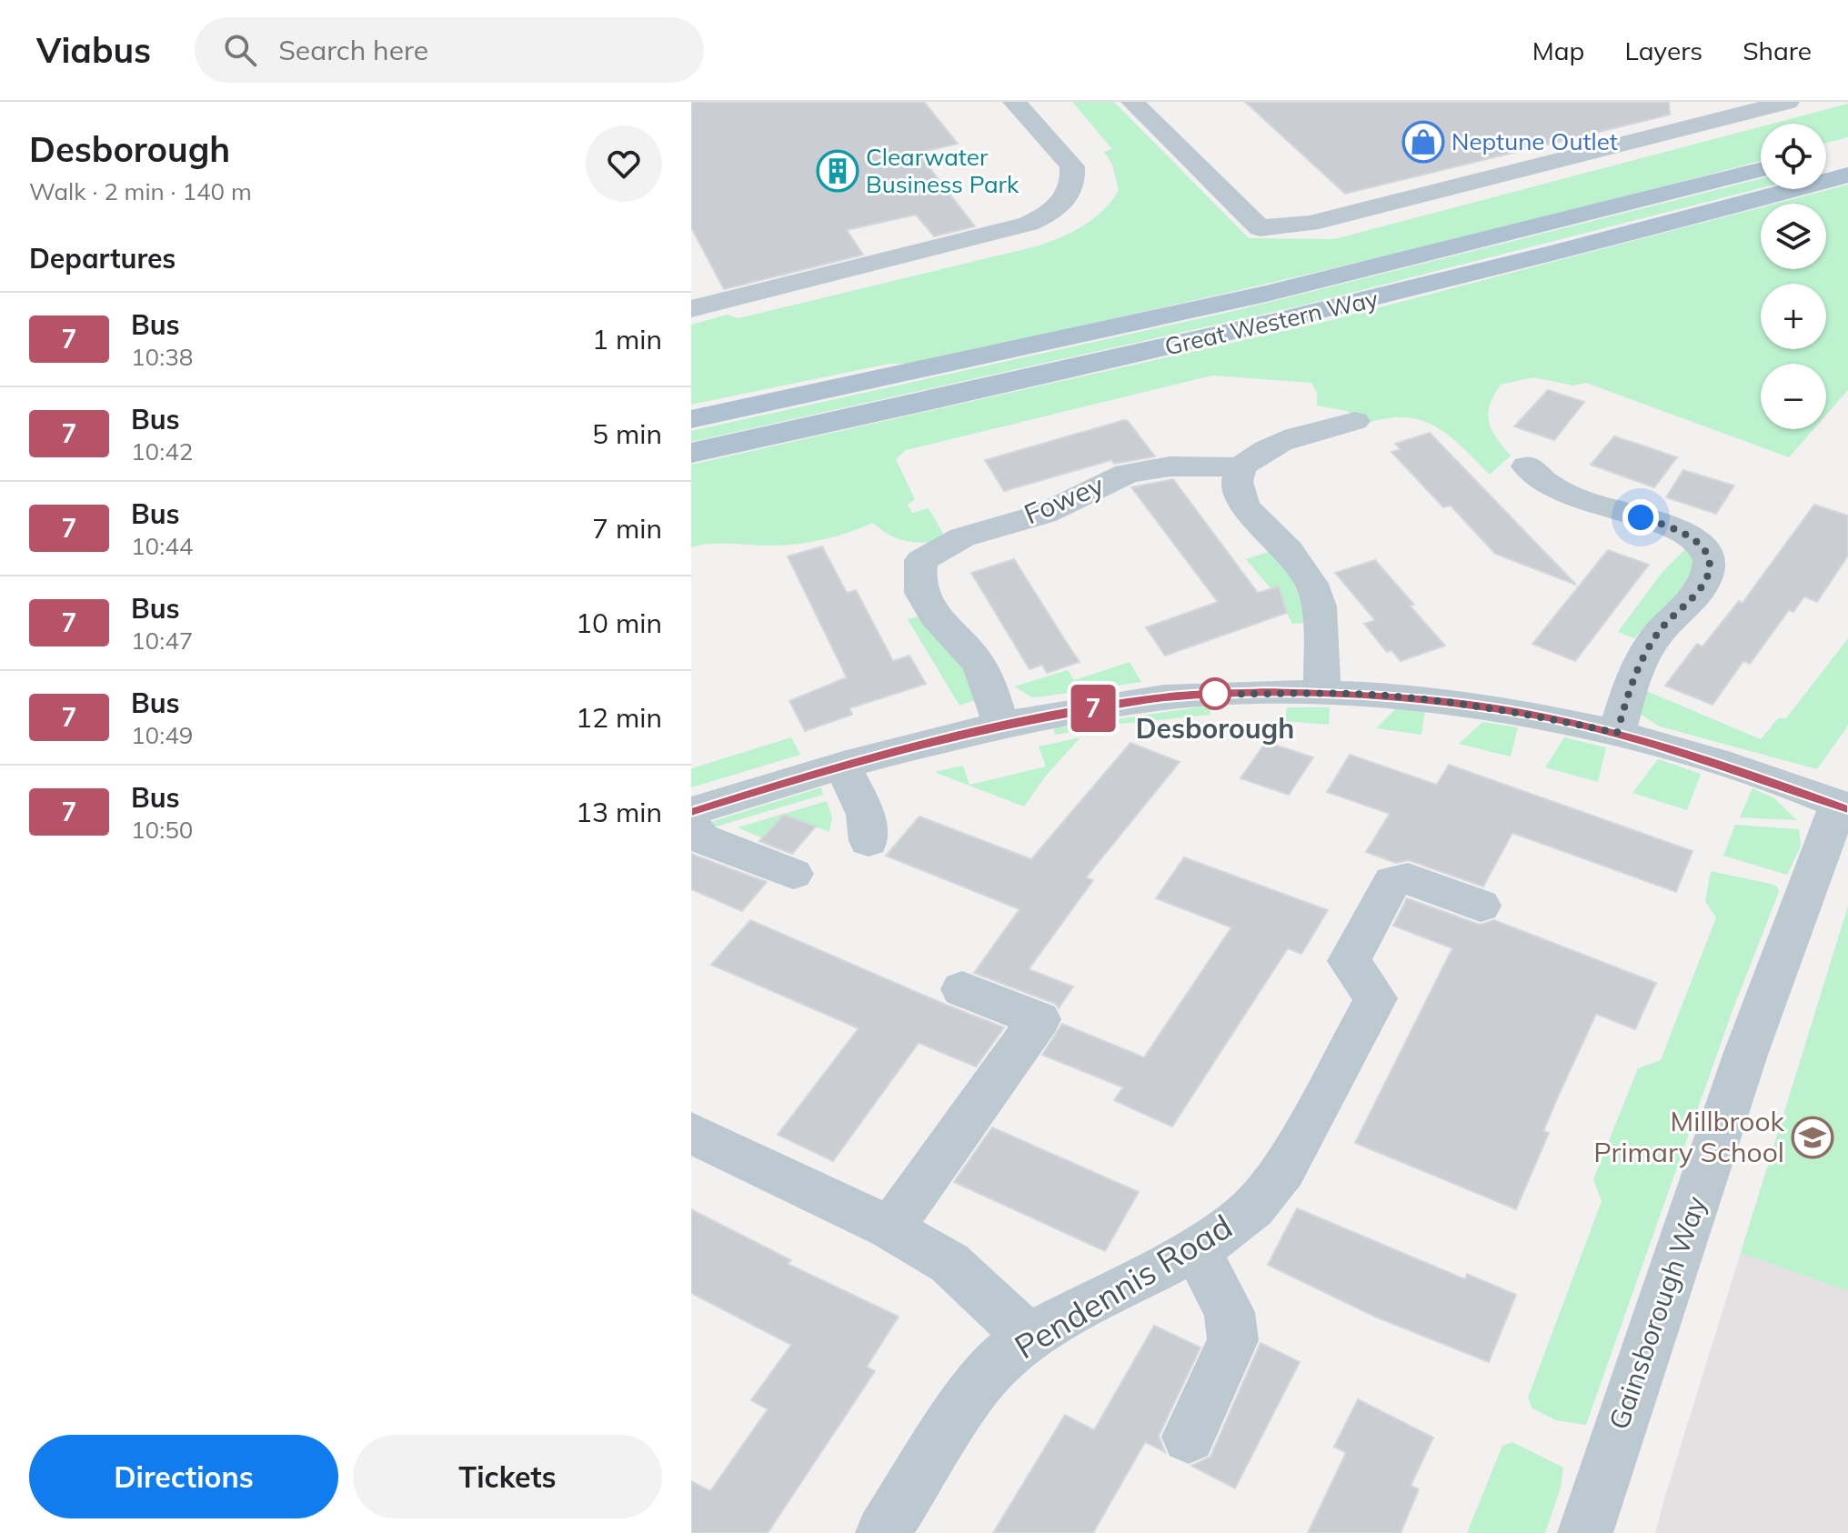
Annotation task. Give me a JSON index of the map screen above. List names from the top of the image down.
{
  "streets": {
    "main road": ["Great Western Way"],
    "street": ["Fowey", "Pendennis Road", "Gainsborough Way"]
  },
  "places": {
    "shop": ["Neptune Outlet"],
    "building": ["Clearwater Business Park"],
    "other": ["Desborough"],
    "school or university": ["Millbrook Primary School"]
  },
  "lines": ["bus line 7"],
  "page": {
    "header": "Viabus",
    "search": "Search here",
    "nav": ["Map", "Layers", "Share"],
    "heading": [
      ["Desborough", "Walk · 2 min · 140 m"],
      "Departures"
    ],
    "on_map": "7",
    "map_buttons": ["+", "−"],
    "list": [
      {
        "mark": "7",
        "name": "Bus",
        "note": "10:38",
        "value": "1 min"
      },
      {
        "mark": "7",
        "name": "Bus",
        "note": "10:42",
        "value": "5 min"
      },
      {
        "mark": "7",
        "name": "Bus",
        "note": "10:44",
        "value": "7 min"
      },
      {
        "mark": "7",
        "name": "Bus",
        "note": "10:47",
        "value": "10 min"
      },
      {
        "mark": "7",
        "name": "Bus",
        "note": "10:49",
        "value": "12 min"
      },
      {
        "mark": "7",
        "name": "Bus",
        "note": "10:50",
        "value": "13 min"
      }
    ],
    "buttons": ["Directions", "Tickets"]
  }
}
